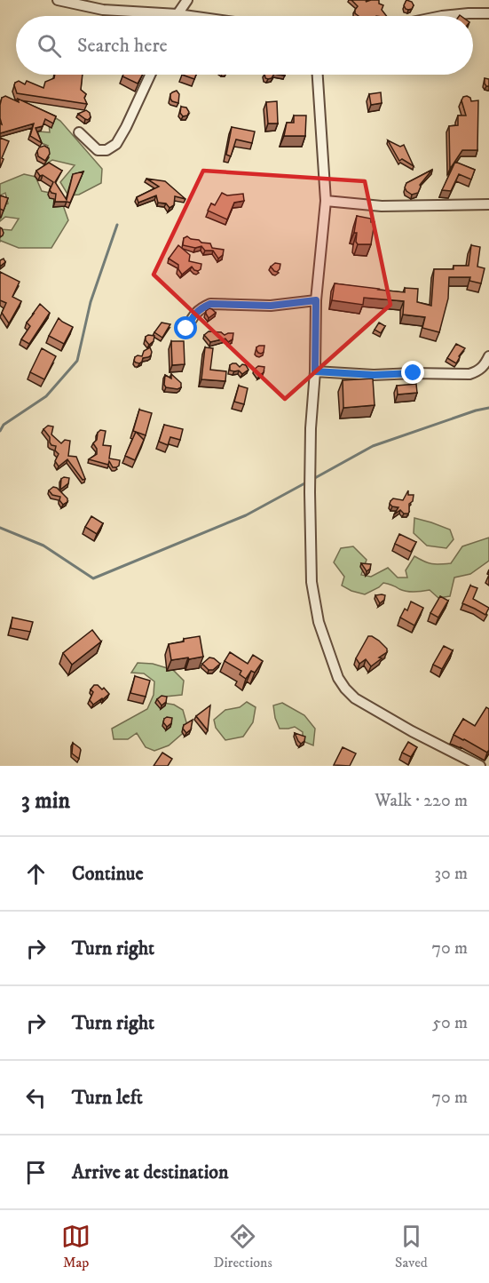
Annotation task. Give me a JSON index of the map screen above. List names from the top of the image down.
{
  "page": {
    "search": "Search here",
    "heading": ["3 min", "Walk · 220 m"],
    "list": [
      ["Continue", "30 m"],
      ["Turn right", "70 m"],
      ["Turn right", "50 m"],
      ["Turn left", "70 m"],
      "Arrive at destination"
    ],
    "nav": ["Map", "Directions", "Saved"]
  }
}
